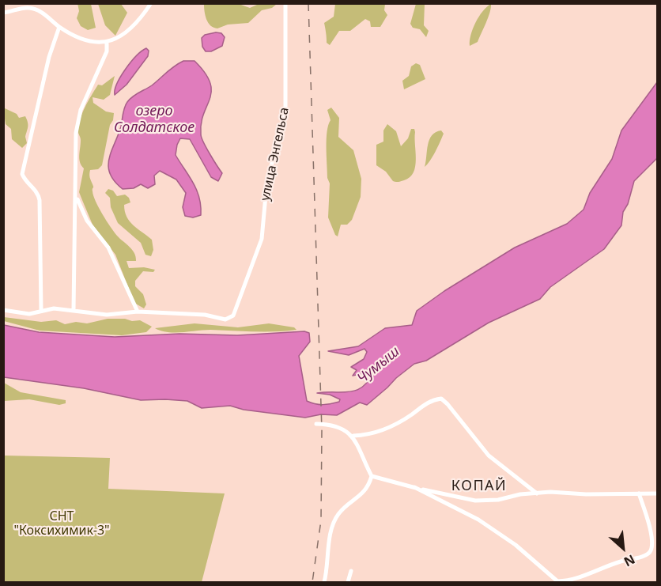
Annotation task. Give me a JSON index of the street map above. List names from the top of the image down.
{
  "streets": {
    "street": ["улица Энгельса"]
  },
  "districts": ["КОПАЙ"],
  "water": ["озеро Солдатское", "Чумыш"],
  "parks": ["СНТ \"Коксихимик-3\""],
  "north": "bottom right"
}
